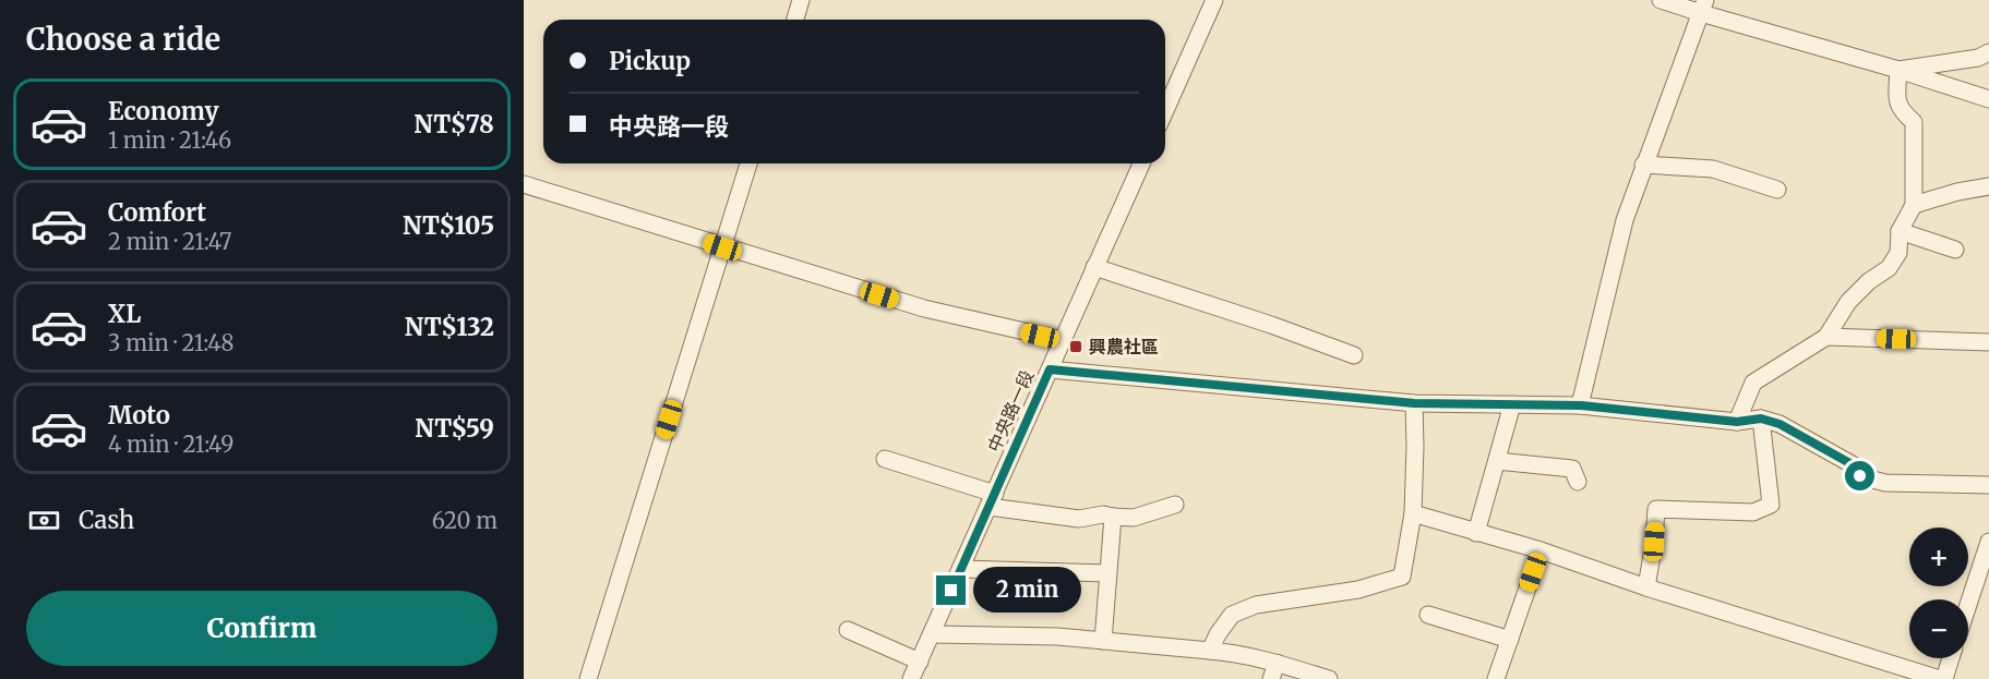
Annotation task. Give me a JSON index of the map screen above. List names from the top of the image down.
{
  "streets": {
    "street": ["中央路一段"]
  },
  "places": {
    "transit": ["興農社區"]
  },
  "page": {
    "heading": "Choose a ride",
    "banner": ["Pickup", "中央路一段"],
    "list": [
      {
        "name": "Economy",
        "note": "1 min · 21:46",
        "value": "NT$78"
      },
      {
        "name": "Comfort",
        "note": "2 min · 21:47",
        "value": "NT$105"
      },
      {
        "name": "XL",
        "note": "3 min · 21:48",
        "value": "NT$132"
      },
      {
        "name": "Moto",
        "note": "4 min · 21:49",
        "value": "NT$59"
      }
    ],
    "pay": ["Cash", "620 m"],
    "map_buttons": ["+", "−"],
    "bubble": "2 min",
    "buttons": "Confirm"
  }
}
